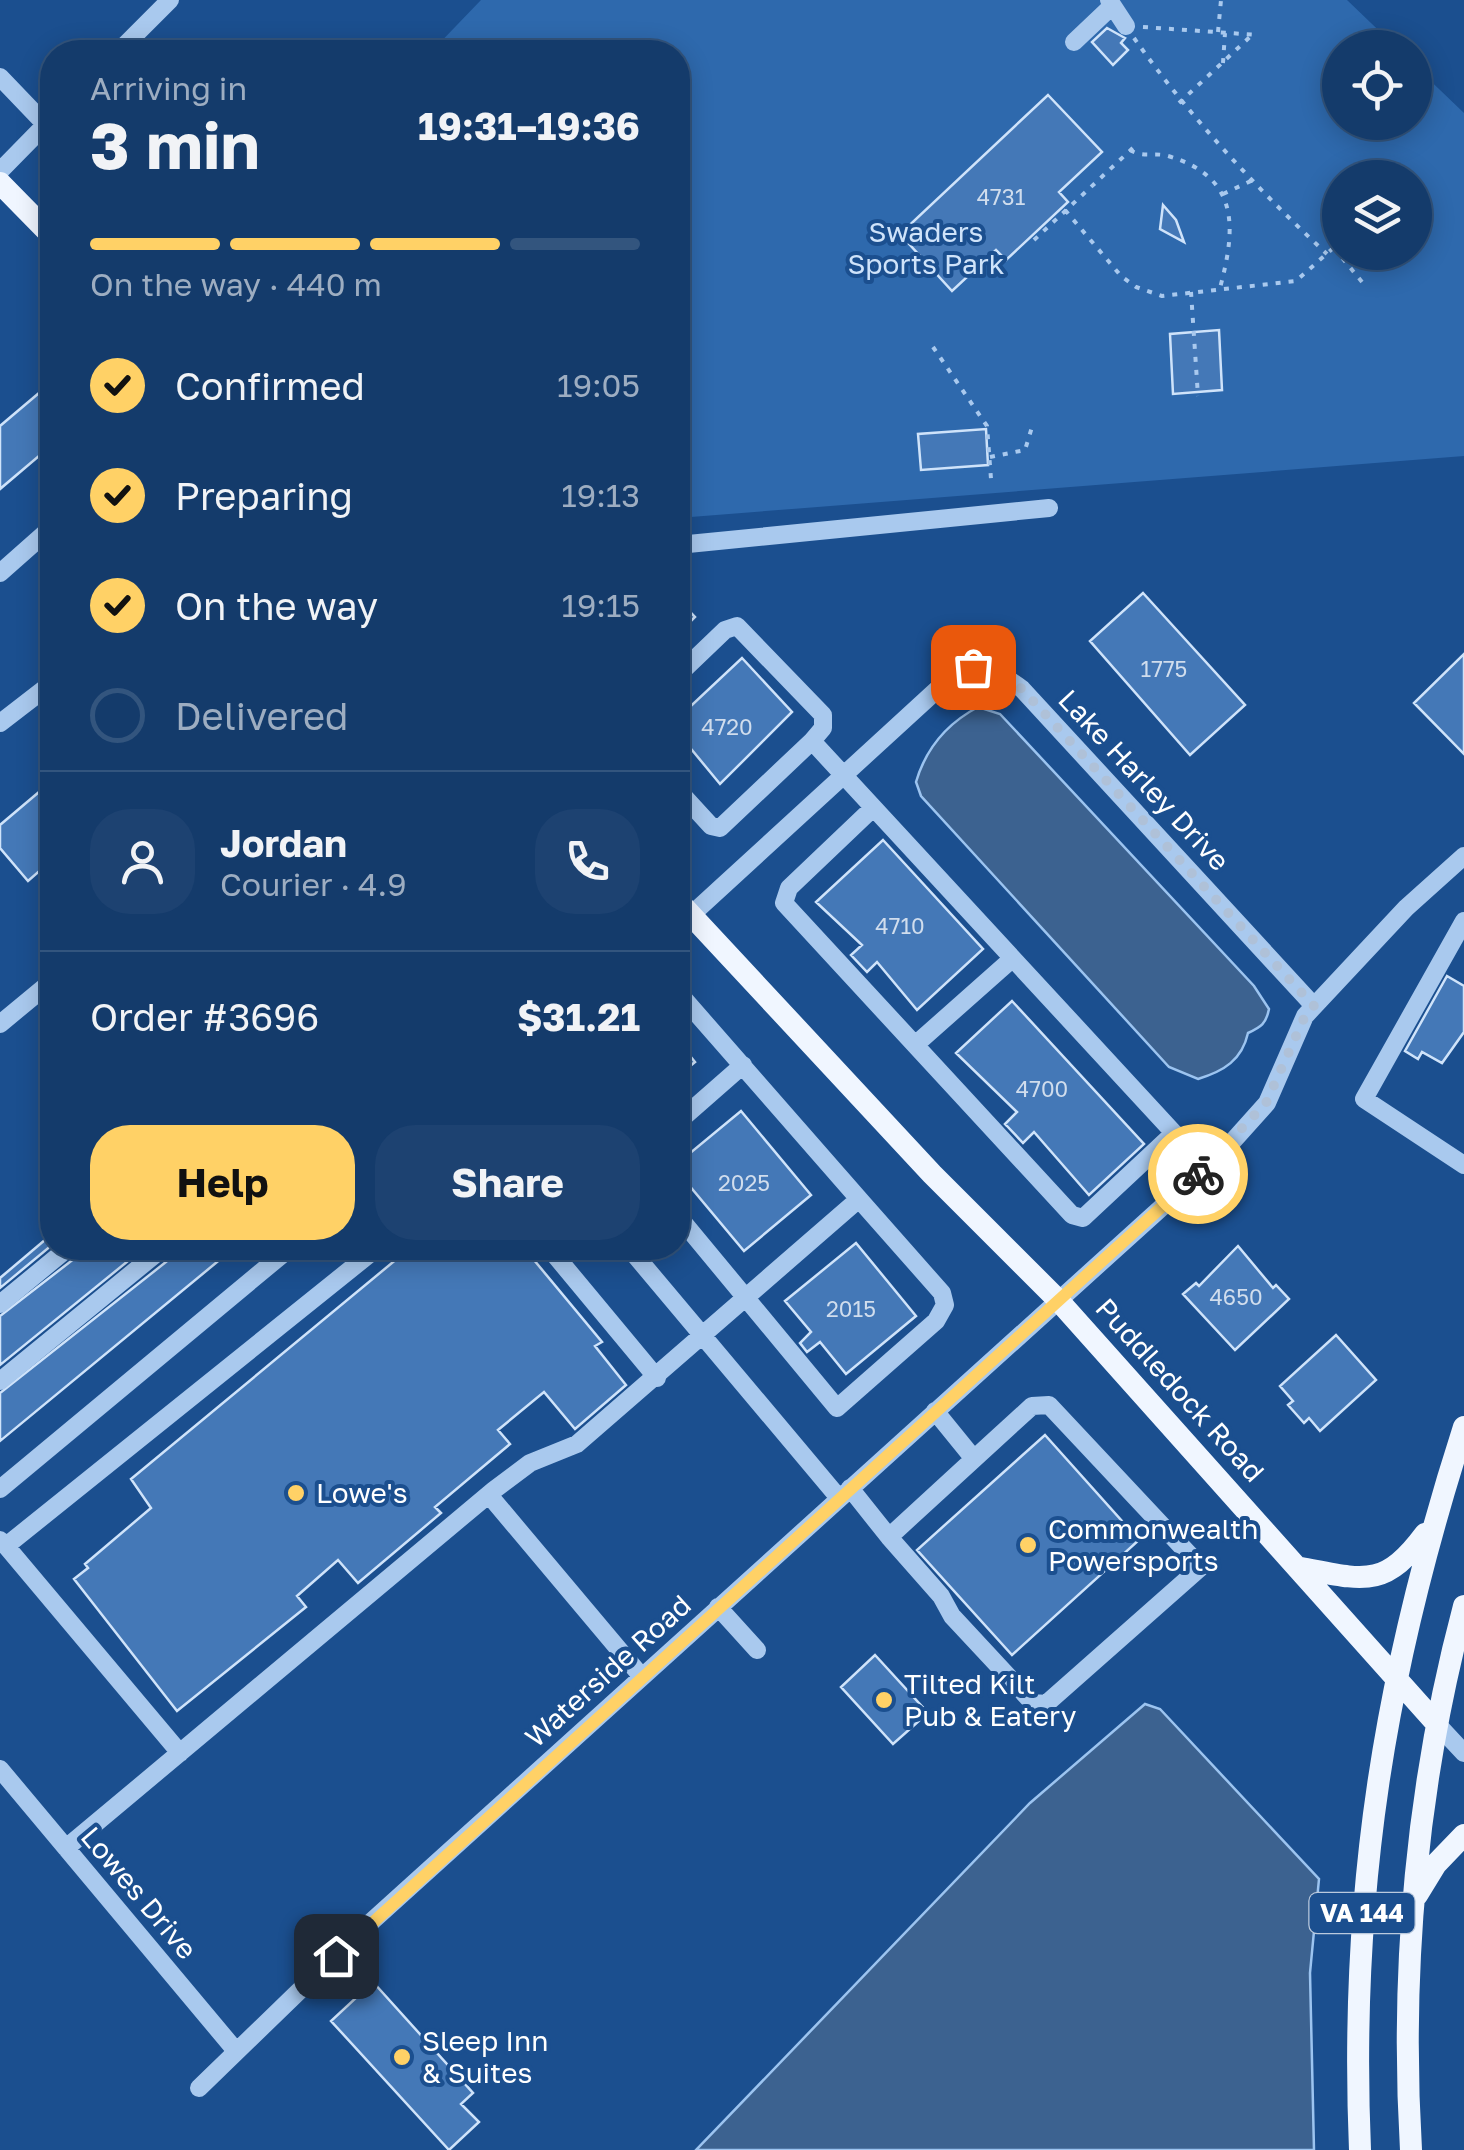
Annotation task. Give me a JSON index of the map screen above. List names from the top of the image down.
{
  "streets": {
    "main road": ["Puddledock Road", "VA 144"],
    "street": ["Lake Harley Drive", "Waterside Road", "Lowes Drive"]
  },
  "crossings": [
    ["Lake Harley Drive", "Waterside Road"],
    ["Puddledock Road", "Waterside Road"],
    ["Puddledock Road", "VA 144"],
    ["Waterside Road", "Lowes Drive"]
  ],
  "parks": ["Swaders Sports Park"],
  "places": [
    "Lowe's",
    "Commonwealth Powersports",
    "Tilted Kilt Pub & Eatery",
    "Sleep Inn & Suites"
  ],
  "house_numbers": [
    "4731",
    "1775",
    "4720",
    "4710",
    "4700",
    "2025",
    "4650",
    "2015"
  ],
  "page": {
    "heading": ["3 min", "Arriving in", "19:31–19:36"],
    "panel": [
      "Jordan",
      "Courier · 4.9",
      "Order #3696",
      "$31.21"
    ],
    "bar": "On the way · 440 m",
    "list": [
      ["Confirmed", "19:05"],
      ["Preparing", "19:13"],
      ["On the way", "19:15"],
      "Delivered"
    ],
    "buttons": ["Help", "Share"]
  }
}
